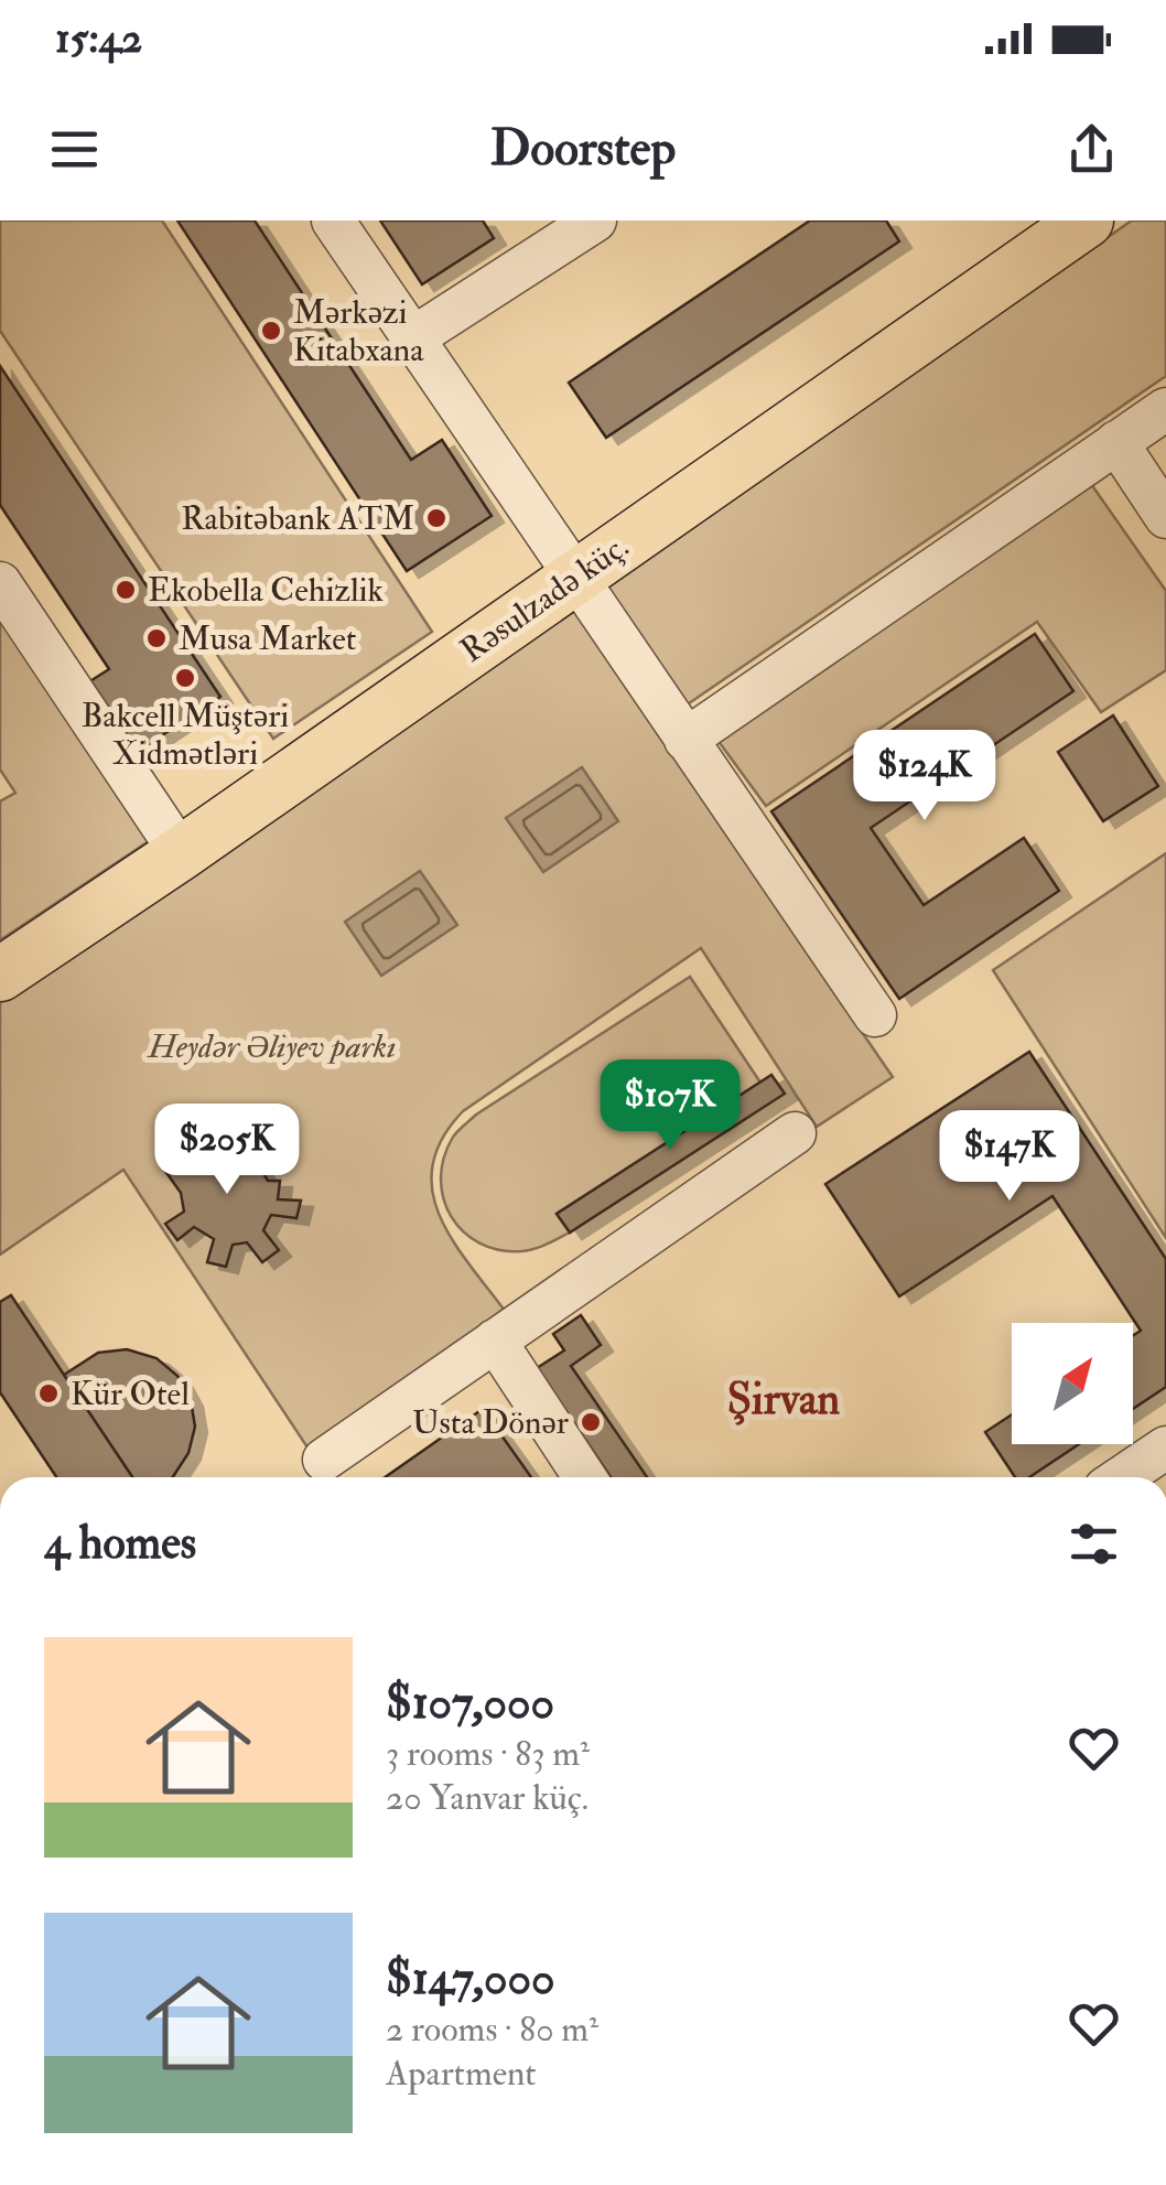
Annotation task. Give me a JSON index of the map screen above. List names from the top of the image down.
{
  "streets": {
    "main road": ["Rəsulzadə küç."]
  },
  "districts": ["Şirvan"],
  "parks": ["Heydər Əliyev parkı"],
  "places": [
    "Mərkəzi Kitabxana",
    "Rabitəbank ATM",
    "Ekobella Cehizlik",
    "Musa Market",
    "Bakcell Müştəri Xidmətləri",
    "Kür Otel",
    "Usta Dönər"
  ],
  "north": "top right",
  "page": {
    "status": "15:42",
    "header": "Doorstep",
    "price": [
      "$124K",
      "$107K",
      "$205K",
      "$147K"
    ],
    "heading": "4 homes",
    "list": [
      {
        "name": "$107,000",
        "note": "3 rooms · 83 m² · 20 Yanvar küç."
      },
      {
        "name": "$147,000",
        "note": "2 rooms · 80 m² · Apartment"
      }
    ]
  }
}
